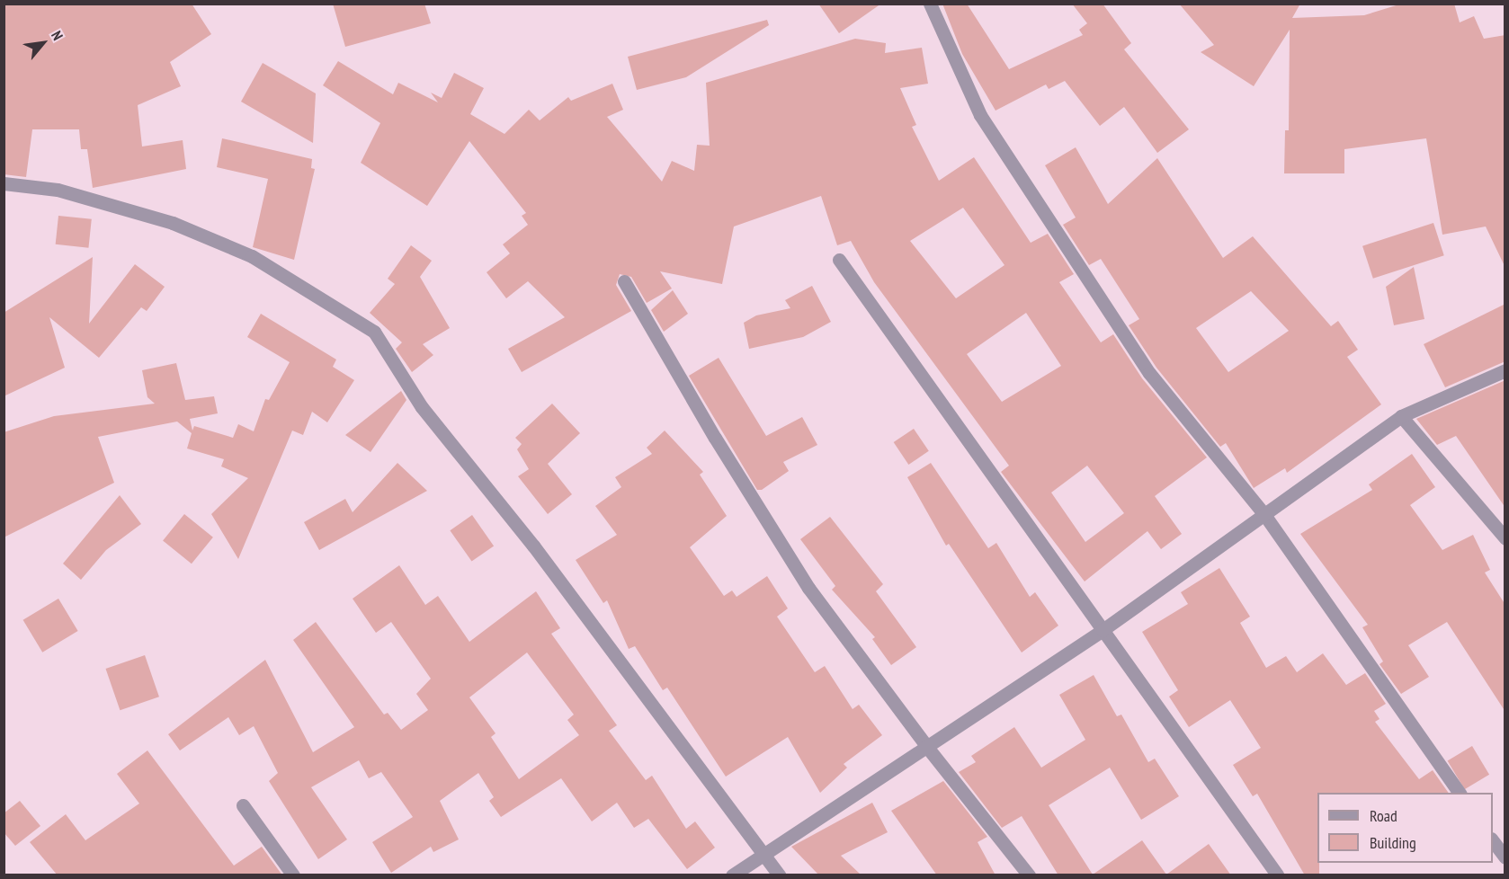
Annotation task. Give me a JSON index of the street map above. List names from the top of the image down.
{
  "legend": ["Road", "Building"],
  "north": "top right"
}
